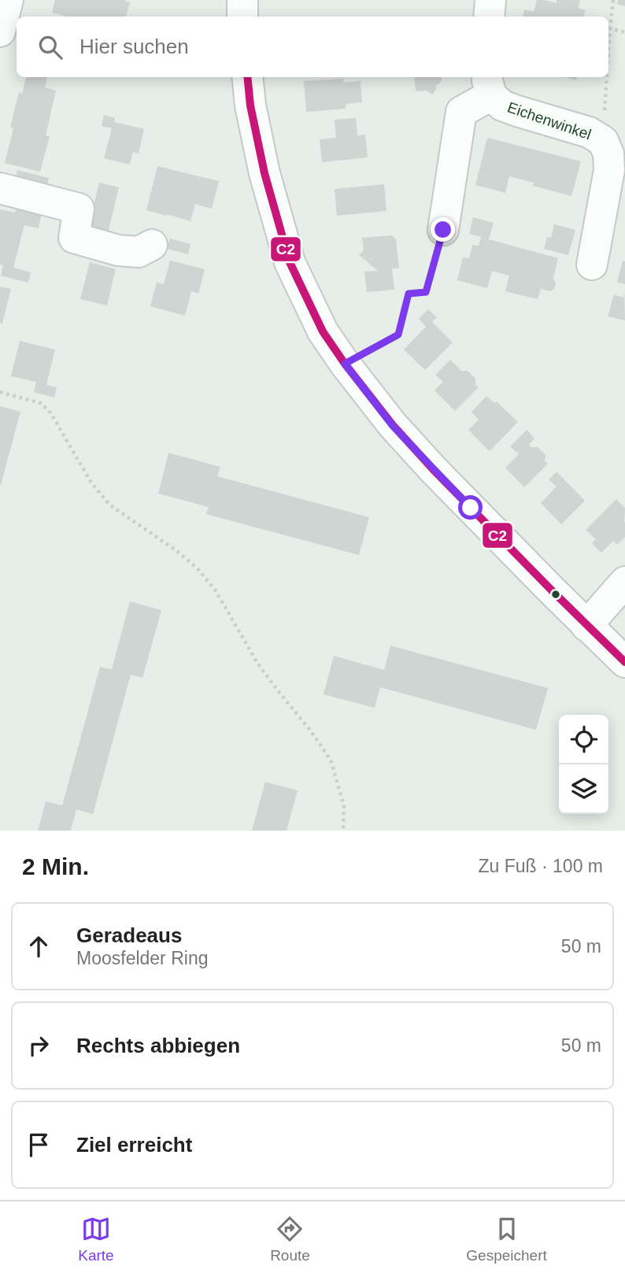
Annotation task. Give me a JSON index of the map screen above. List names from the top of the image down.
{
  "streets": {
    "street": ["Eichenwinkel"]
  },
  "lines": ["transit line C2"],
  "page": {
    "search": "Hier suchen",
    "heading": ["2 Min.", "Zu Fuß · 100 m"],
    "list": [
      ["Geradeaus", "Moosfelder Ring", "50 m"],
      ["Rechts abbiegen", "50 m"],
      "Ziel erreicht"
    ],
    "nav": ["Karte", "Route", "Gespeichert"]
  }
}
